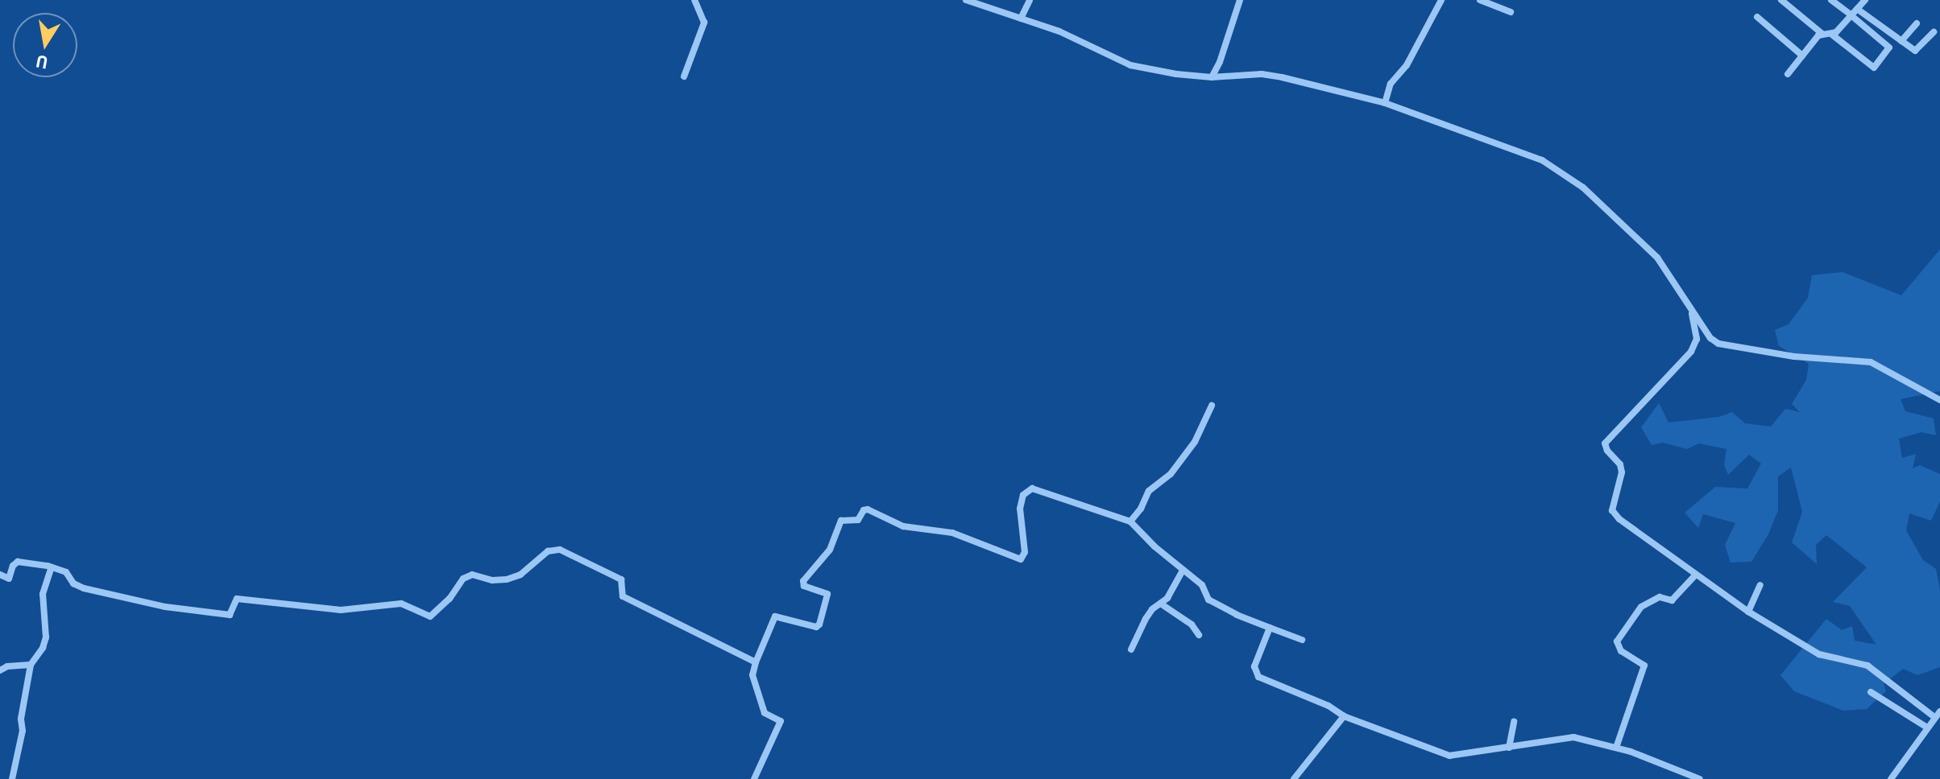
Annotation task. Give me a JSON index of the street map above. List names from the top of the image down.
{
  "north": "bottom"
}
